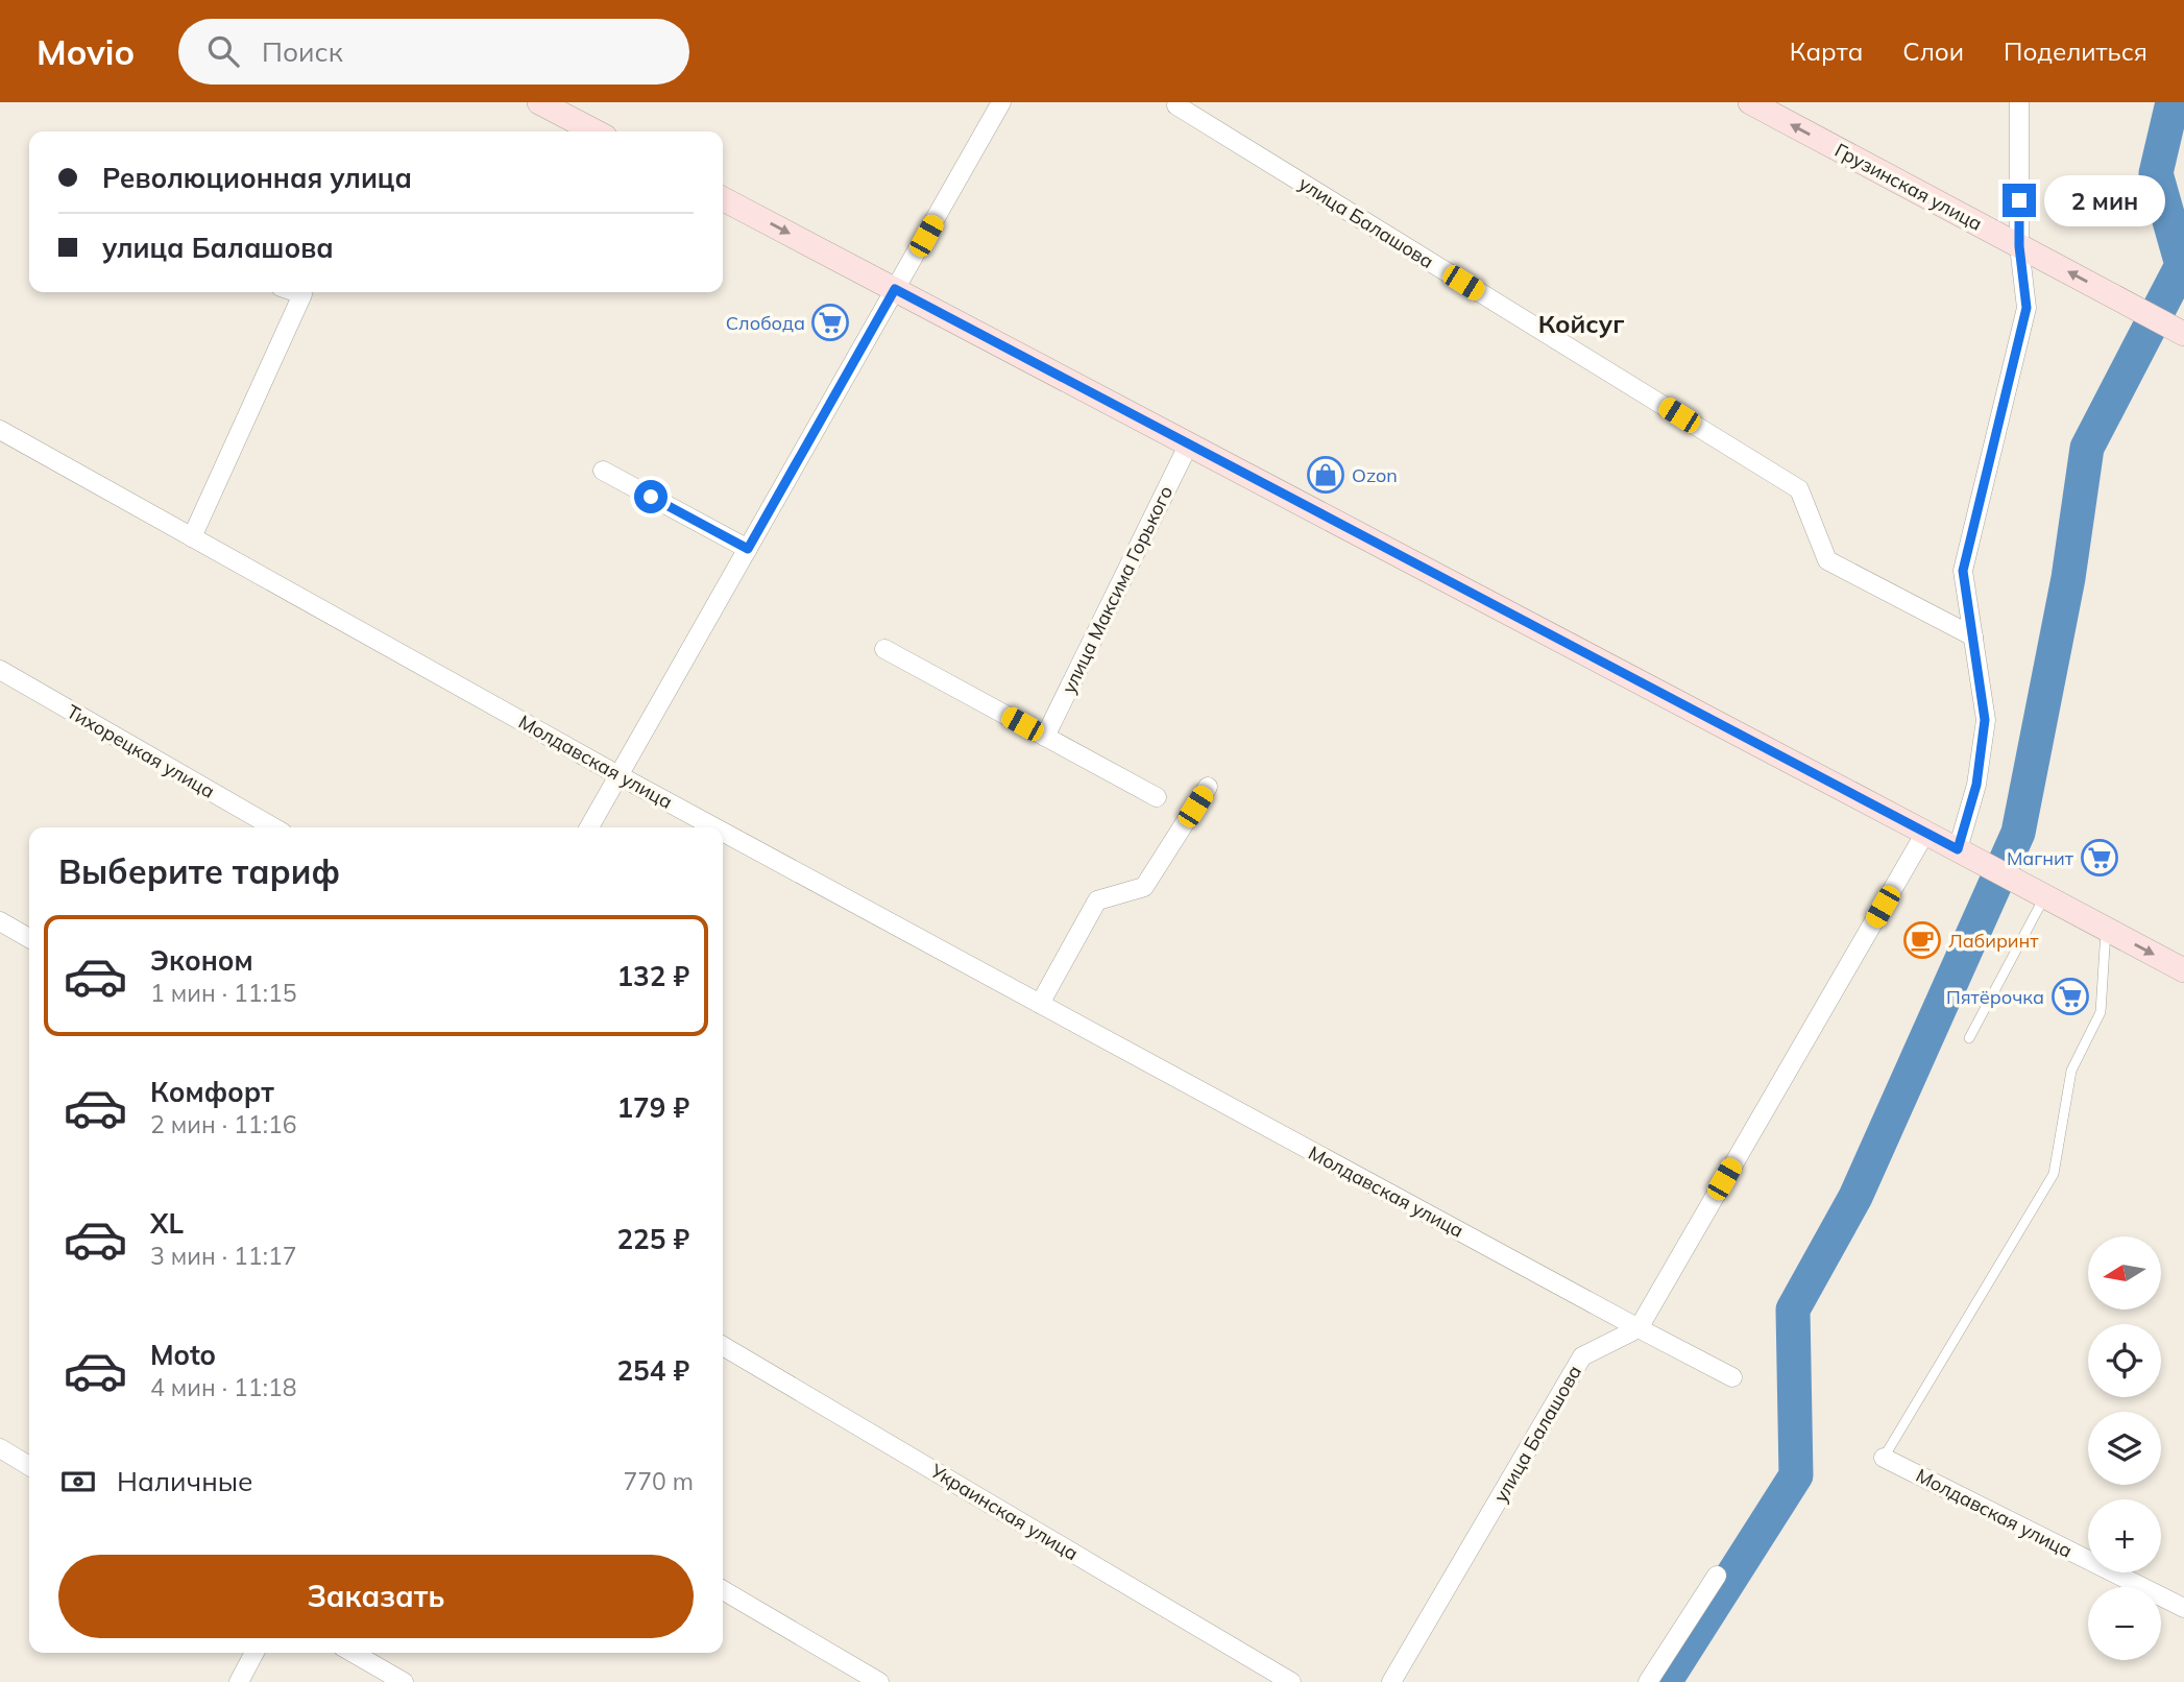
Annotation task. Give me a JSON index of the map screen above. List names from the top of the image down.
{
  "streets": {
    "main road": ["Грузинская улица"],
    "street": [
      "улица Балашова",
      "улица Максима Горького",
      "Тихорецкая улица",
      "Молдавская улица",
      "Украинская улица"
    ]
  },
  "crossings": [
    ["улица Балашова", "Молдавская улица"]
  ],
  "one_way": ["Грузинская улица"],
  "districts": ["Койсуг"],
  "places": {
    "supermarket": ["Слобода", "Магнит", "Пятёрочка"],
    "shop": ["Ozon"],
    "cafe": ["Лабиринт"]
  },
  "north": "left",
  "page": {
    "header": "Movio",
    "search": "Поиск",
    "nav": ["Карта", "Слои", "Поделиться"],
    "banner": ["Революционная улица", "улица Балашова"],
    "bubble": "2 мин",
    "heading": "Выберите тариф",
    "list": [
      {
        "name": "Эконом",
        "note": "1 мин · 11:15",
        "value": "132 ₽"
      },
      {
        "name": "Комфорт",
        "note": "2 мин · 11:16",
        "value": "179 ₽"
      },
      {
        "name": "XL",
        "note": "3 мин · 11:17",
        "value": "225 ₽"
      },
      {
        "name": "Moto",
        "note": "4 мин · 11:18",
        "value": "254 ₽"
      }
    ],
    "map_buttons": ["+", "−"],
    "pay": ["Наличные", "770 m"],
    "buttons": "Заказать"
  }
}
